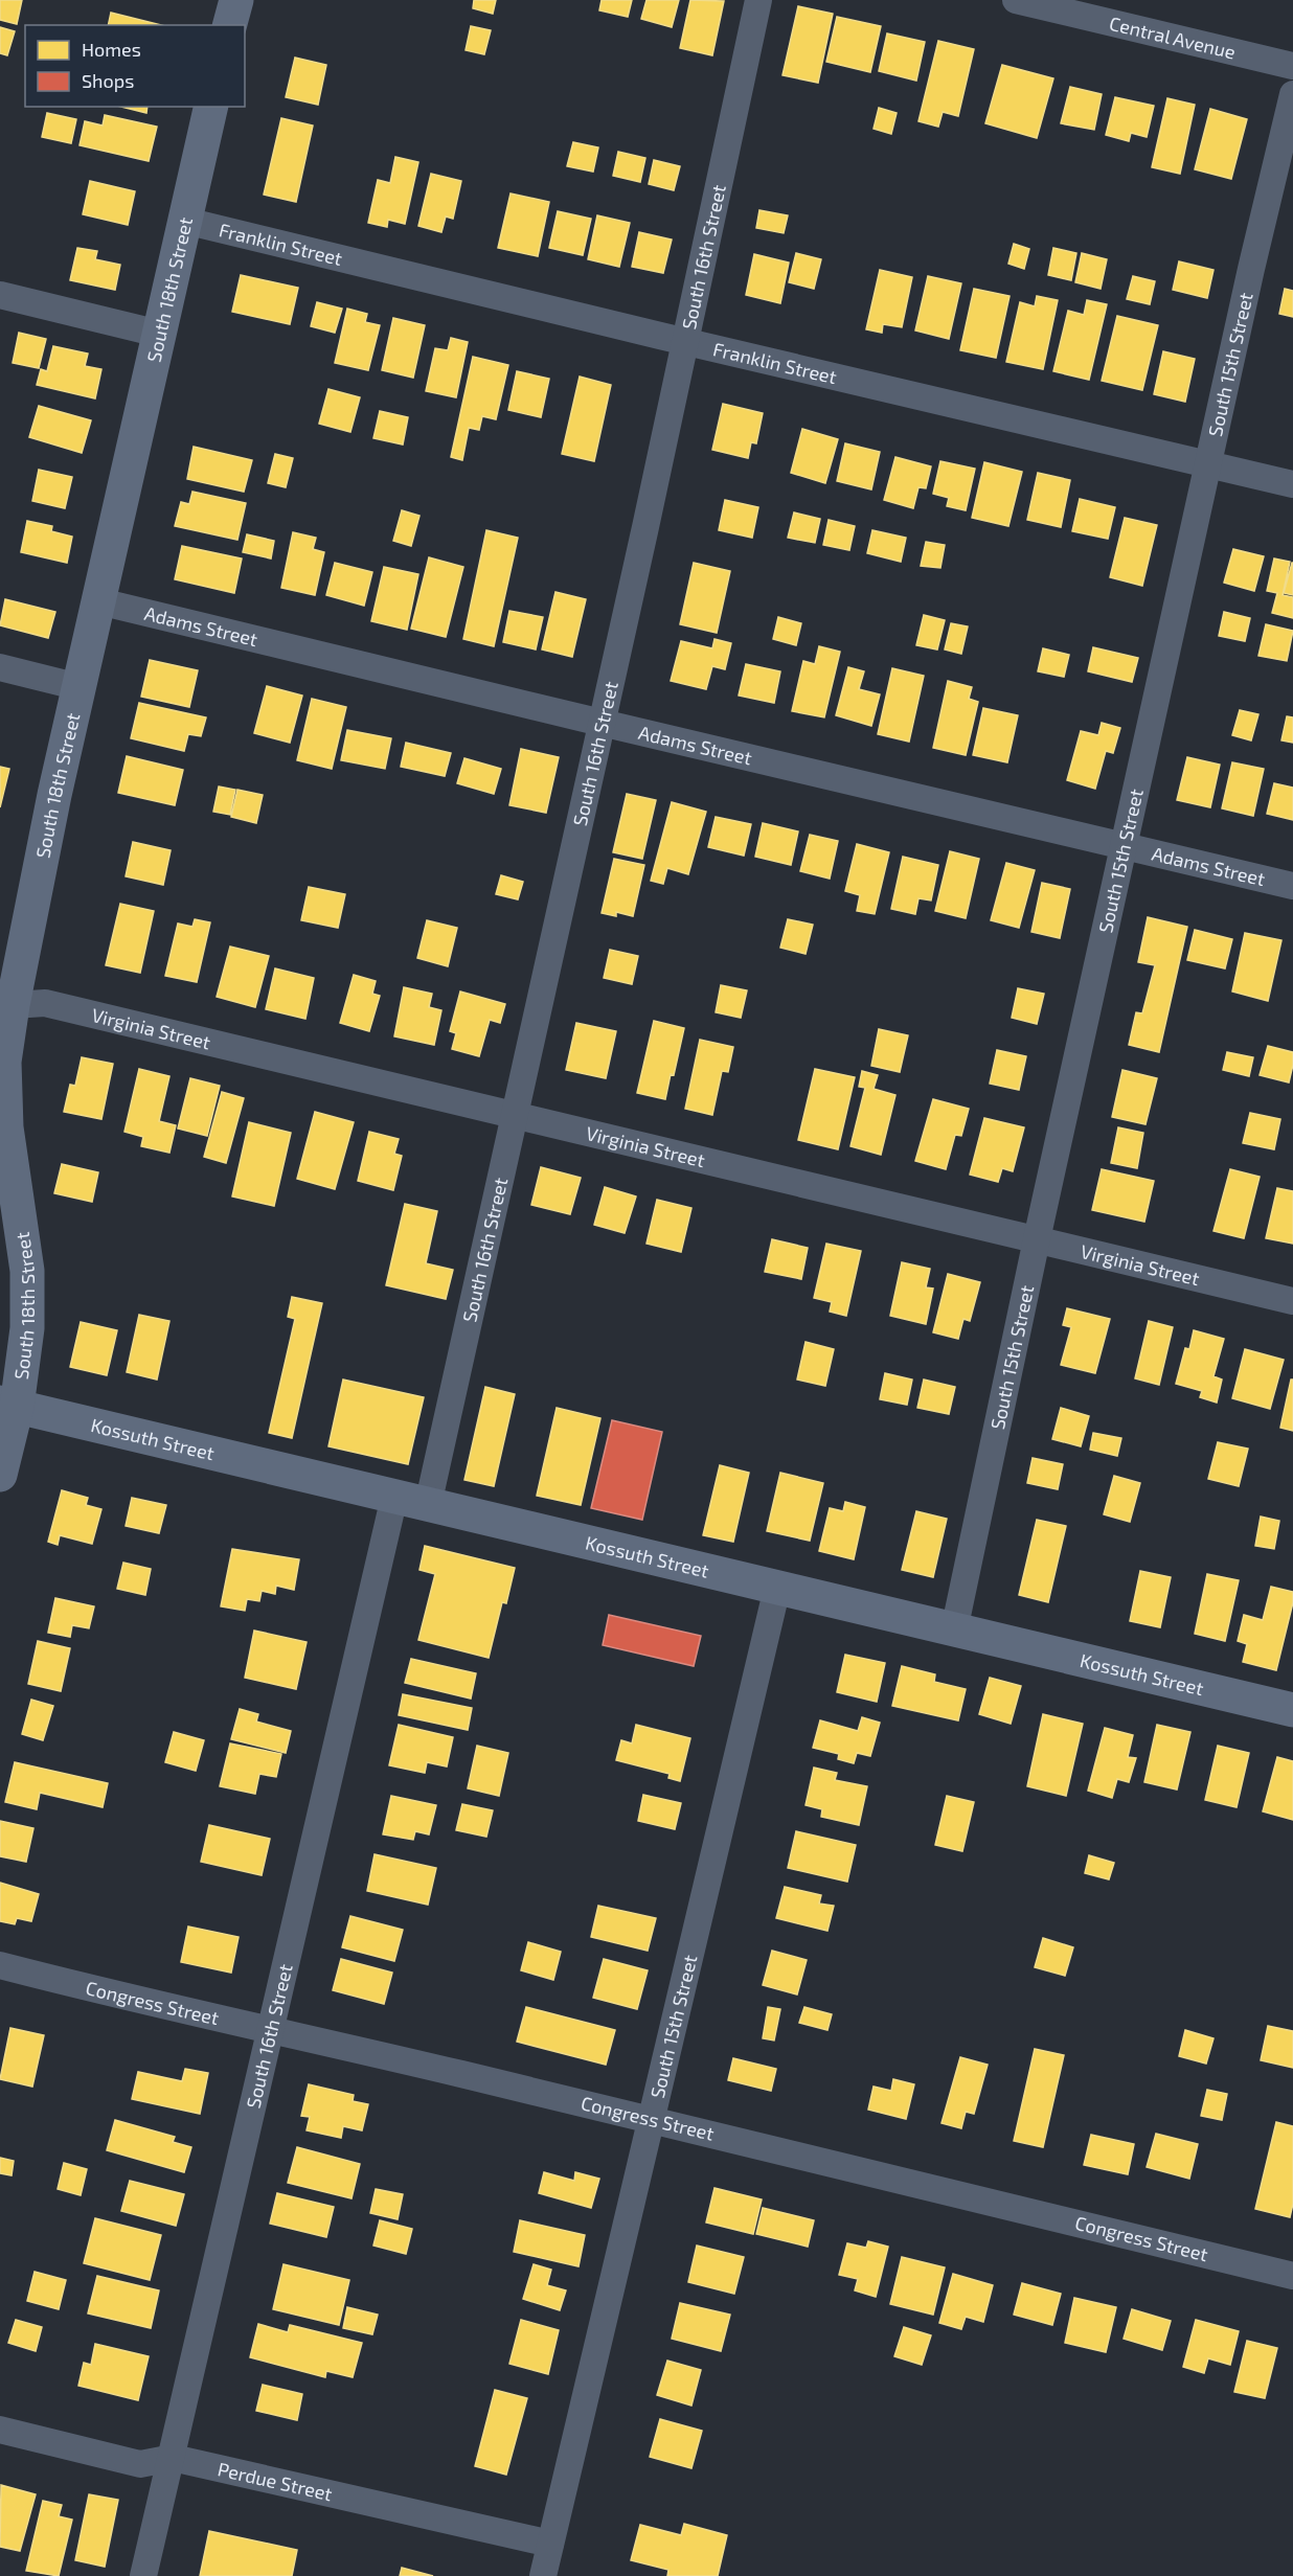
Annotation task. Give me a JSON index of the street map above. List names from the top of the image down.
{
  "streets": {
    "main road": ["South 18th Street", "Kossuth Street"],
    "street": [
      "Central Avenue",
      "Franklin Street",
      "South 16th Street",
      "South 15th Street",
      "Adams Street",
      "Virginia Street",
      "Congress Street",
      "Perdue Street"
    ]
  },
  "crossings": [
    ["Franklin Street", "South 16th Street"],
    ["Franklin Street", "South 18th Street"],
    ["Franklin Street", "South 15th Street"],
    ["South 16th Street", "Adams Street"],
    ["South 16th Street", "Virginia Street"],
    ["South 16th Street", "Kossuth Street"],
    ["South 16th Street", "Congress Street"],
    ["South 16th Street", "Perdue Street"],
    ["South 18th Street", "Adams Street"],
    ["South 18th Street", "Virginia Street"],
    ["South 18th Street", "Kossuth Street"],
    ["South 15th Street", "Adams Street"],
    ["South 15th Street", "Virginia Street"],
    ["South 15th Street", "Kossuth Street"],
    ["South 15th Street", "Congress Street"],
    ["South 15th Street", "Perdue Street"]
  ],
  "legend": ["Homes", "Shops"]
}
